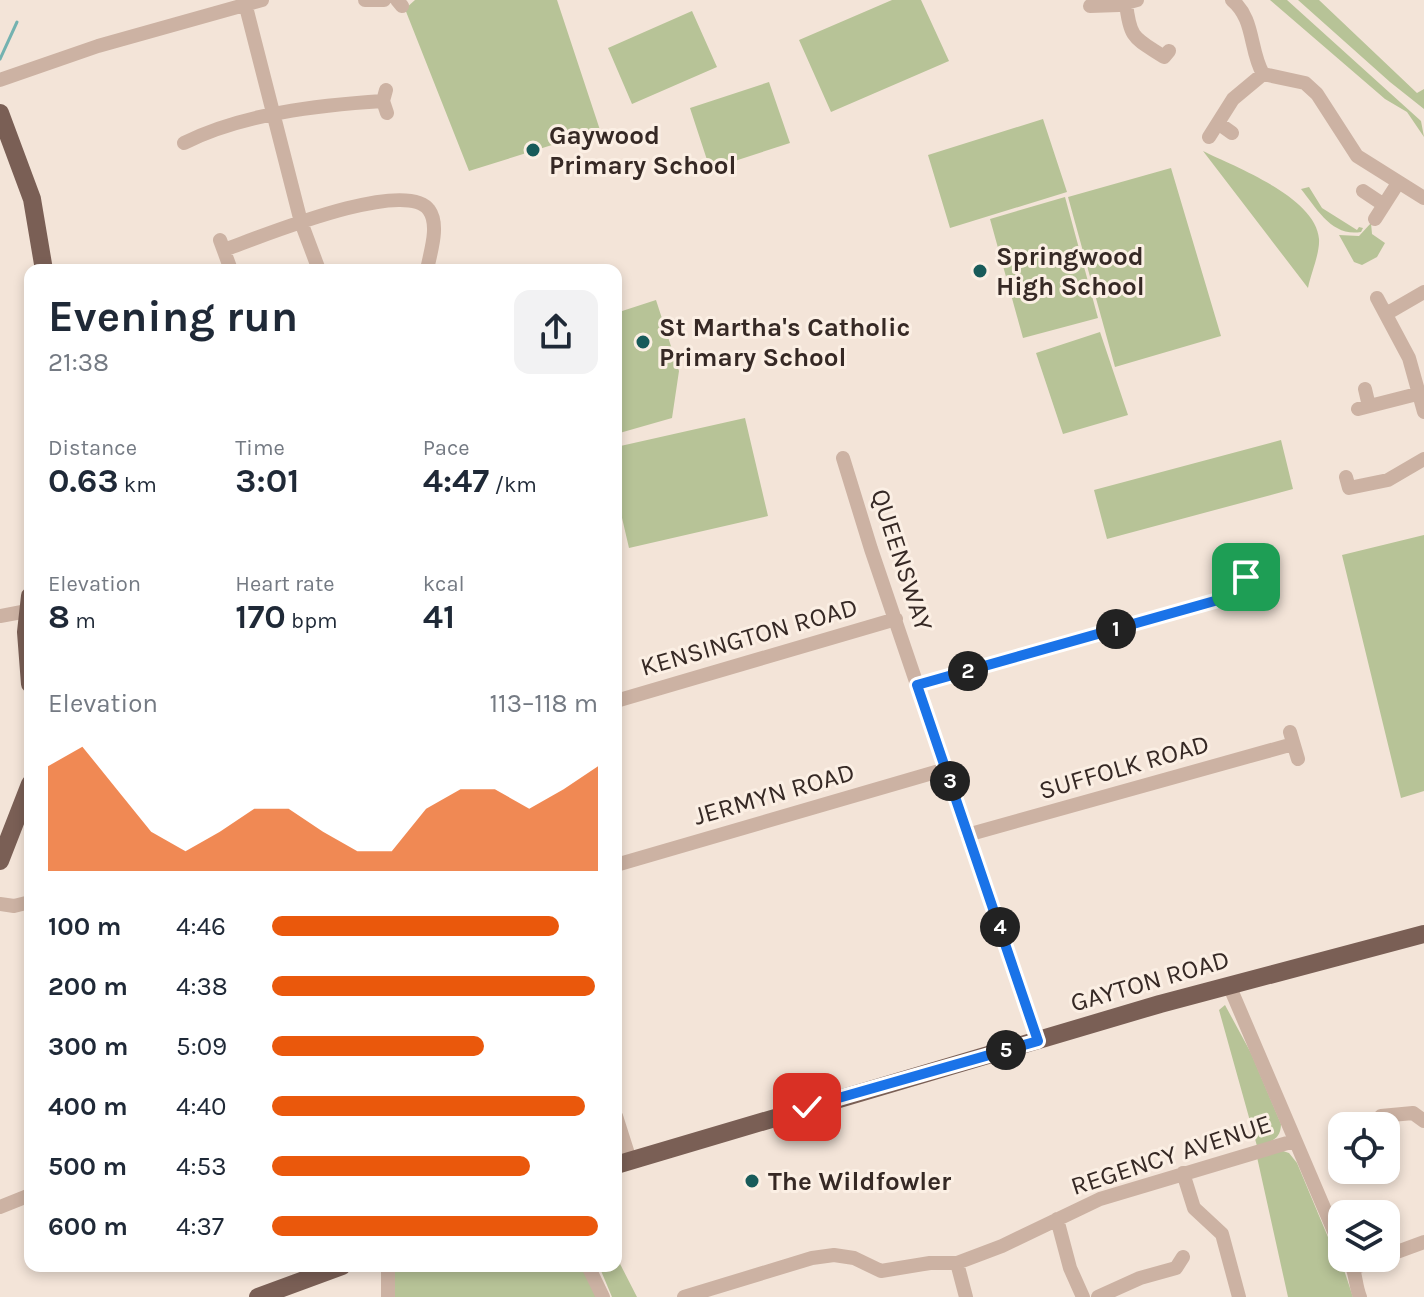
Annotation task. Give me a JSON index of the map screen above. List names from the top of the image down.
{
  "streets": {
    "main road": ["GAYTON ROAD"],
    "street": [
      "QUEENSWAY",
      "KENSINGTON ROAD",
      "SUFFOLK ROAD",
      "JERMYN ROAD",
      "REGENCY AVENUE"
    ]
  },
  "crossings": [
    ["QUEENSWAY", "KENSINGTON ROAD"],
    ["QUEENSWAY", "SUFFOLK ROAD"],
    ["QUEENSWAY", "JERMYN ROAD"],
    ["QUEENSWAY", "GAYTON ROAD"]
  ],
  "places": [
    "Gaywood Primary School",
    "Springwood High School",
    "St Martha's Catholic Primary School",
    "The Wildfowler"
  ],
  "page": {
    "heading": ["Evening run", "21:38"],
    "stats": [
      ["Distance", "0.63 km"],
      ["Time", "3:01"],
      ["Pace", "4:47 /km"],
      ["Elevation", "8 m"],
      ["Heart rate", "170 bpm"],
      ["kcal", "41"]
    ],
    "pins": [
      "1",
      "2",
      "3",
      "4",
      "5"
    ],
    "chart": ["Elevation", "113–118 m"],
    "list": [
      {
        "name": "100 m",
        "note": "4:46"
      },
      {
        "name": "200 m",
        "note": "4:38"
      },
      {
        "name": "300 m",
        "note": "5:09"
      },
      {
        "name": "400 m",
        "note": "4:40"
      },
      {
        "name": "500 m",
        "note": "4:53"
      },
      {
        "name": "600 m",
        "note": "4:37"
      }
    ]
  }
}
